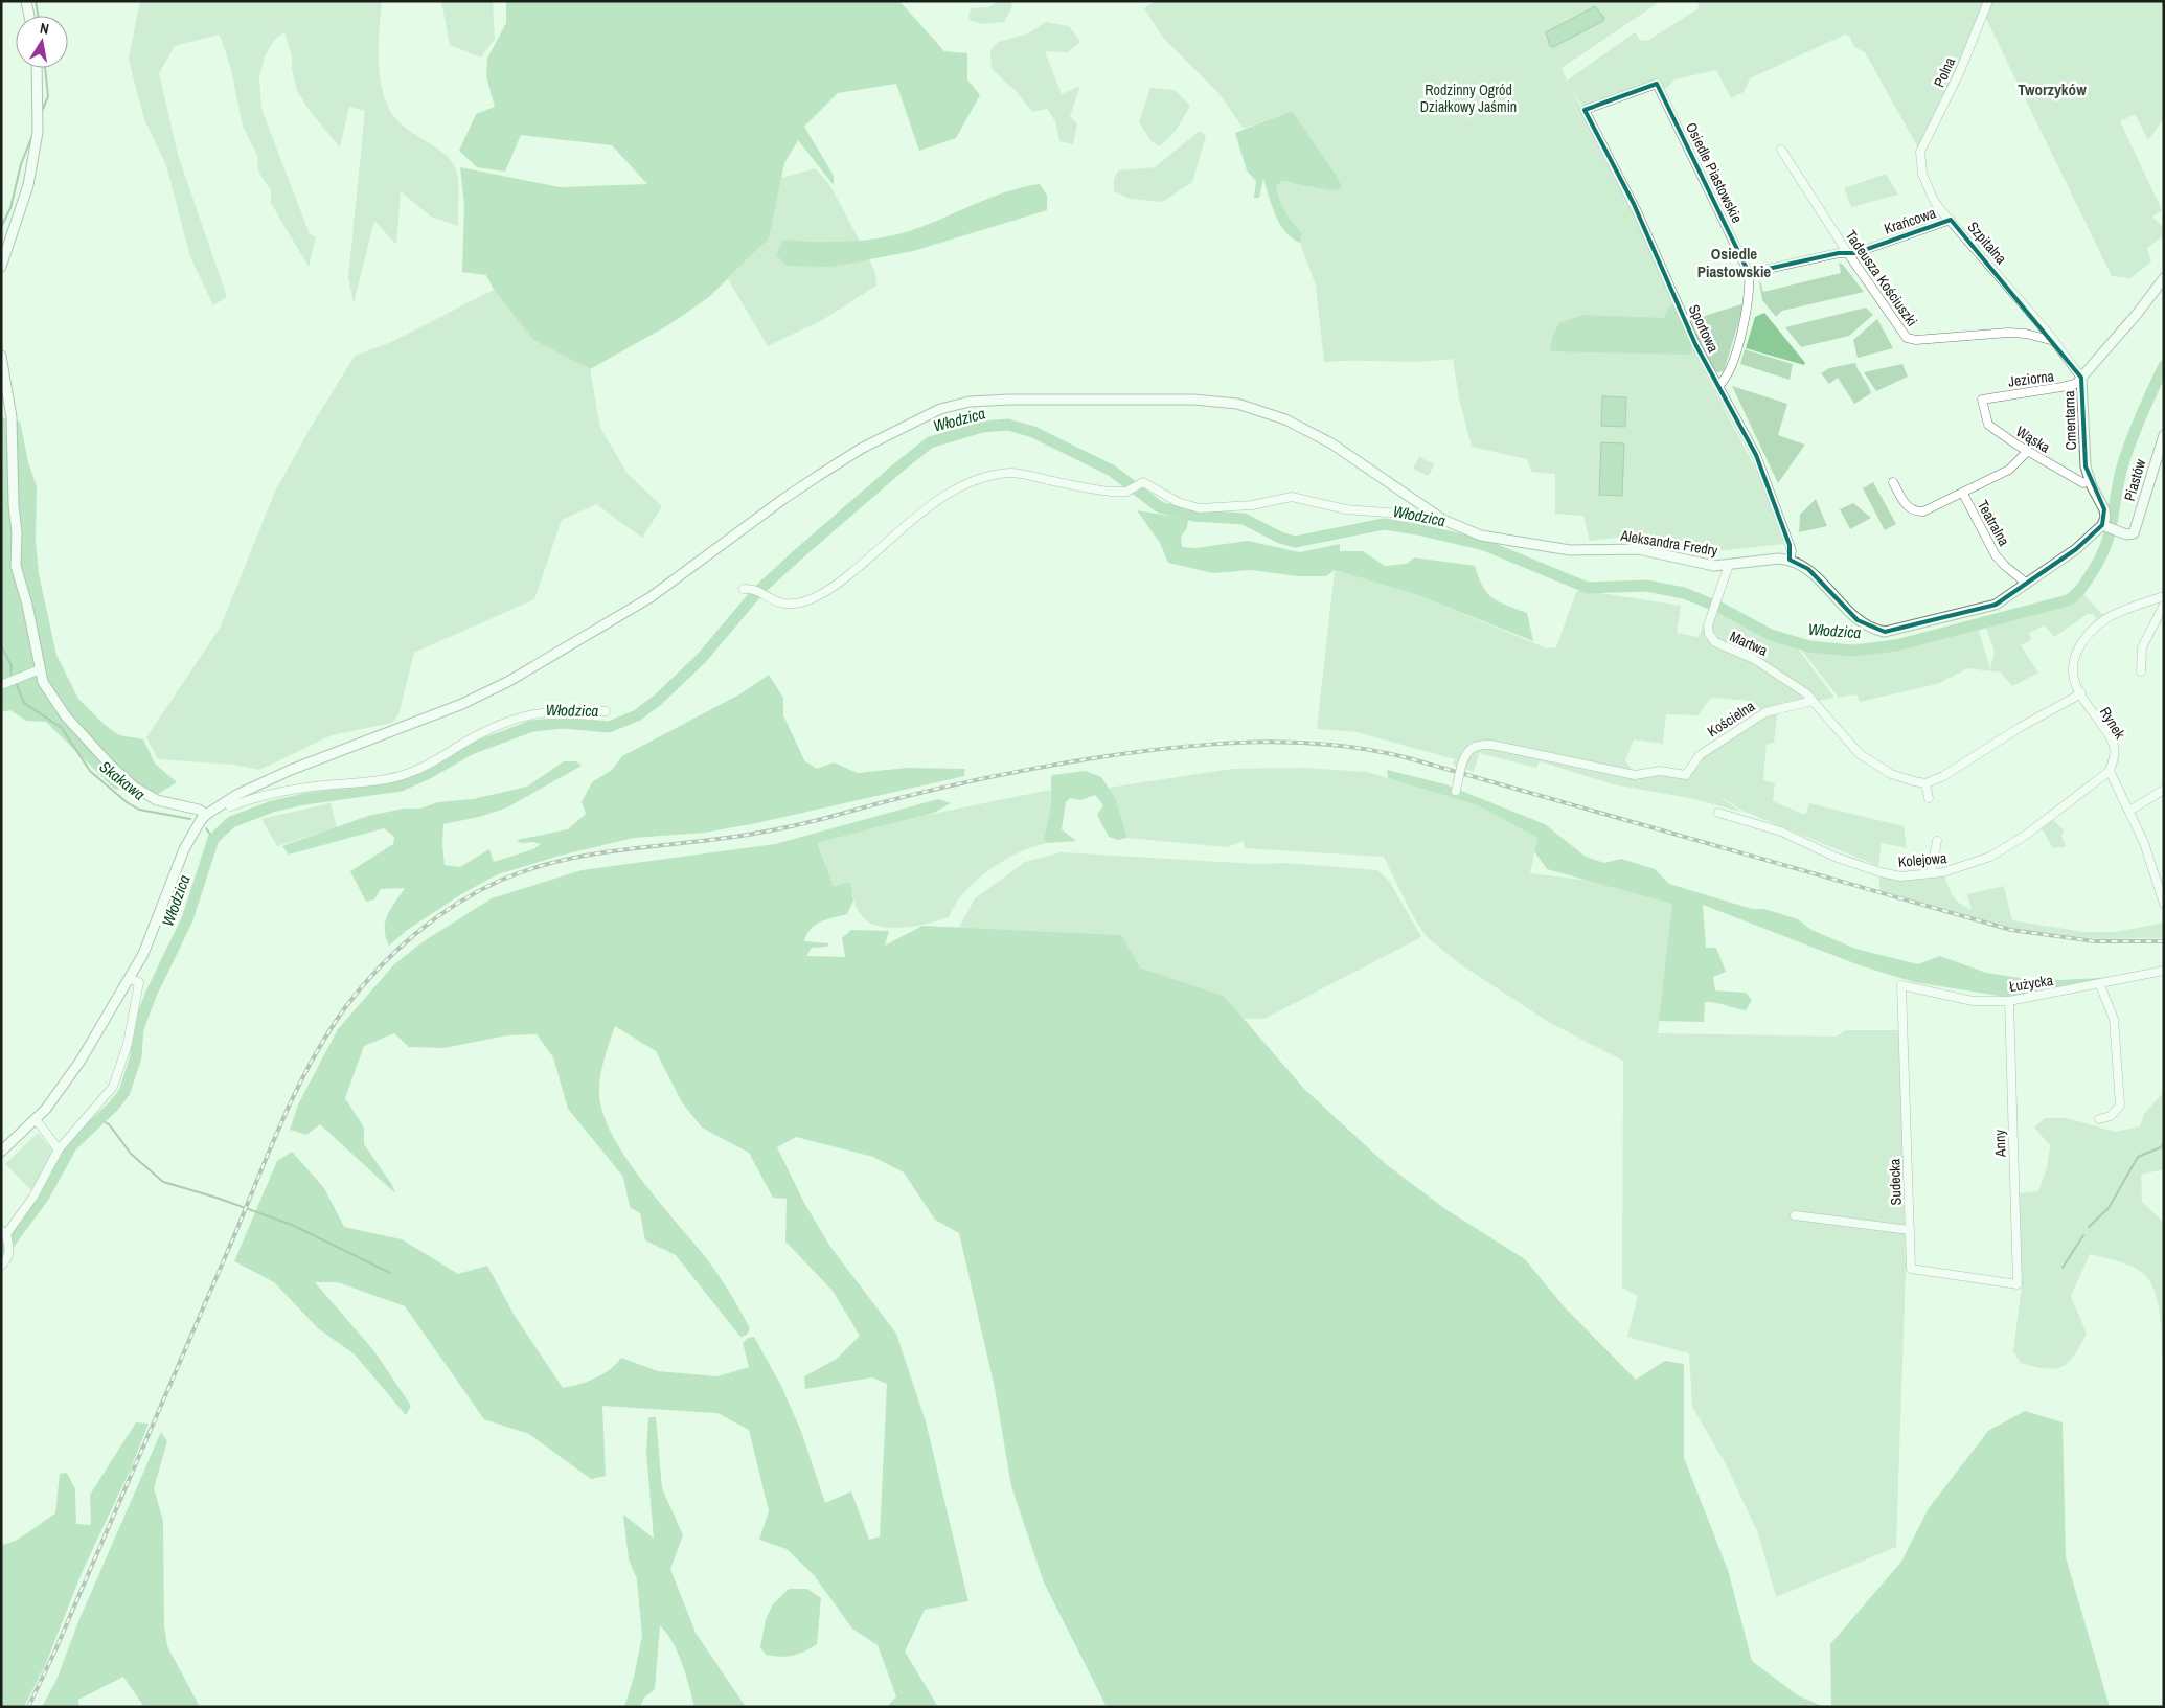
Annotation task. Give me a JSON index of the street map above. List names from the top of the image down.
{
  "streets": {
    "street": [
      "Polna",
      "Osiedle Piastowskie",
      "Krańcowa",
      "Szpitalna",
      "Tadeusza Kościuszki",
      "Sportowa",
      "Jeziorna",
      "Cmentarna",
      "Wąska",
      "Piastów",
      "Teatralna",
      "Aleksandra Fredry",
      "Martwa",
      "Kościelna",
      "Rynek",
      "Kolejowa",
      "Łużycka",
      "Anny",
      "Sudecka"
    ]
  },
  "crossings": [
    ["Polna", "Szpitalna"],
    ["Osiedle Piastowskie", "Sportowa"],
    ["Krańcowa", "Szpitalna"],
    ["Krańcowa", "Tadeusza Kościuszki"],
    ["Szpitalna", "Tadeusza Kościuszki"],
    ["Sportowa", "Aleksandra Fredry"],
    ["Jeziorna", "Cmentarna"],
    ["Jeziorna", "Wąska"],
    ["Cmentarna", "Wąska"],
    ["Cmentarna", "Piastów"],
    ["Wąska", "Teatralna"],
    ["Aleksandra Fredry", "Martwa"],
    ["Martwa", "Kościelna"],
    ["Rynek", "Kolejowa"],
    ["Łużycka", "Anny"],
    ["Łużycka", "Sudecka"],
    ["Anny", "Sudecka"]
  ],
  "districts": ["Tworzyków", "Osiedle Piastowskie"],
  "water": ["Włodzica", "Skakawa"],
  "parks": ["Rodzinny Ogród Działkowy Jaśmin"],
  "north": "top"
}
